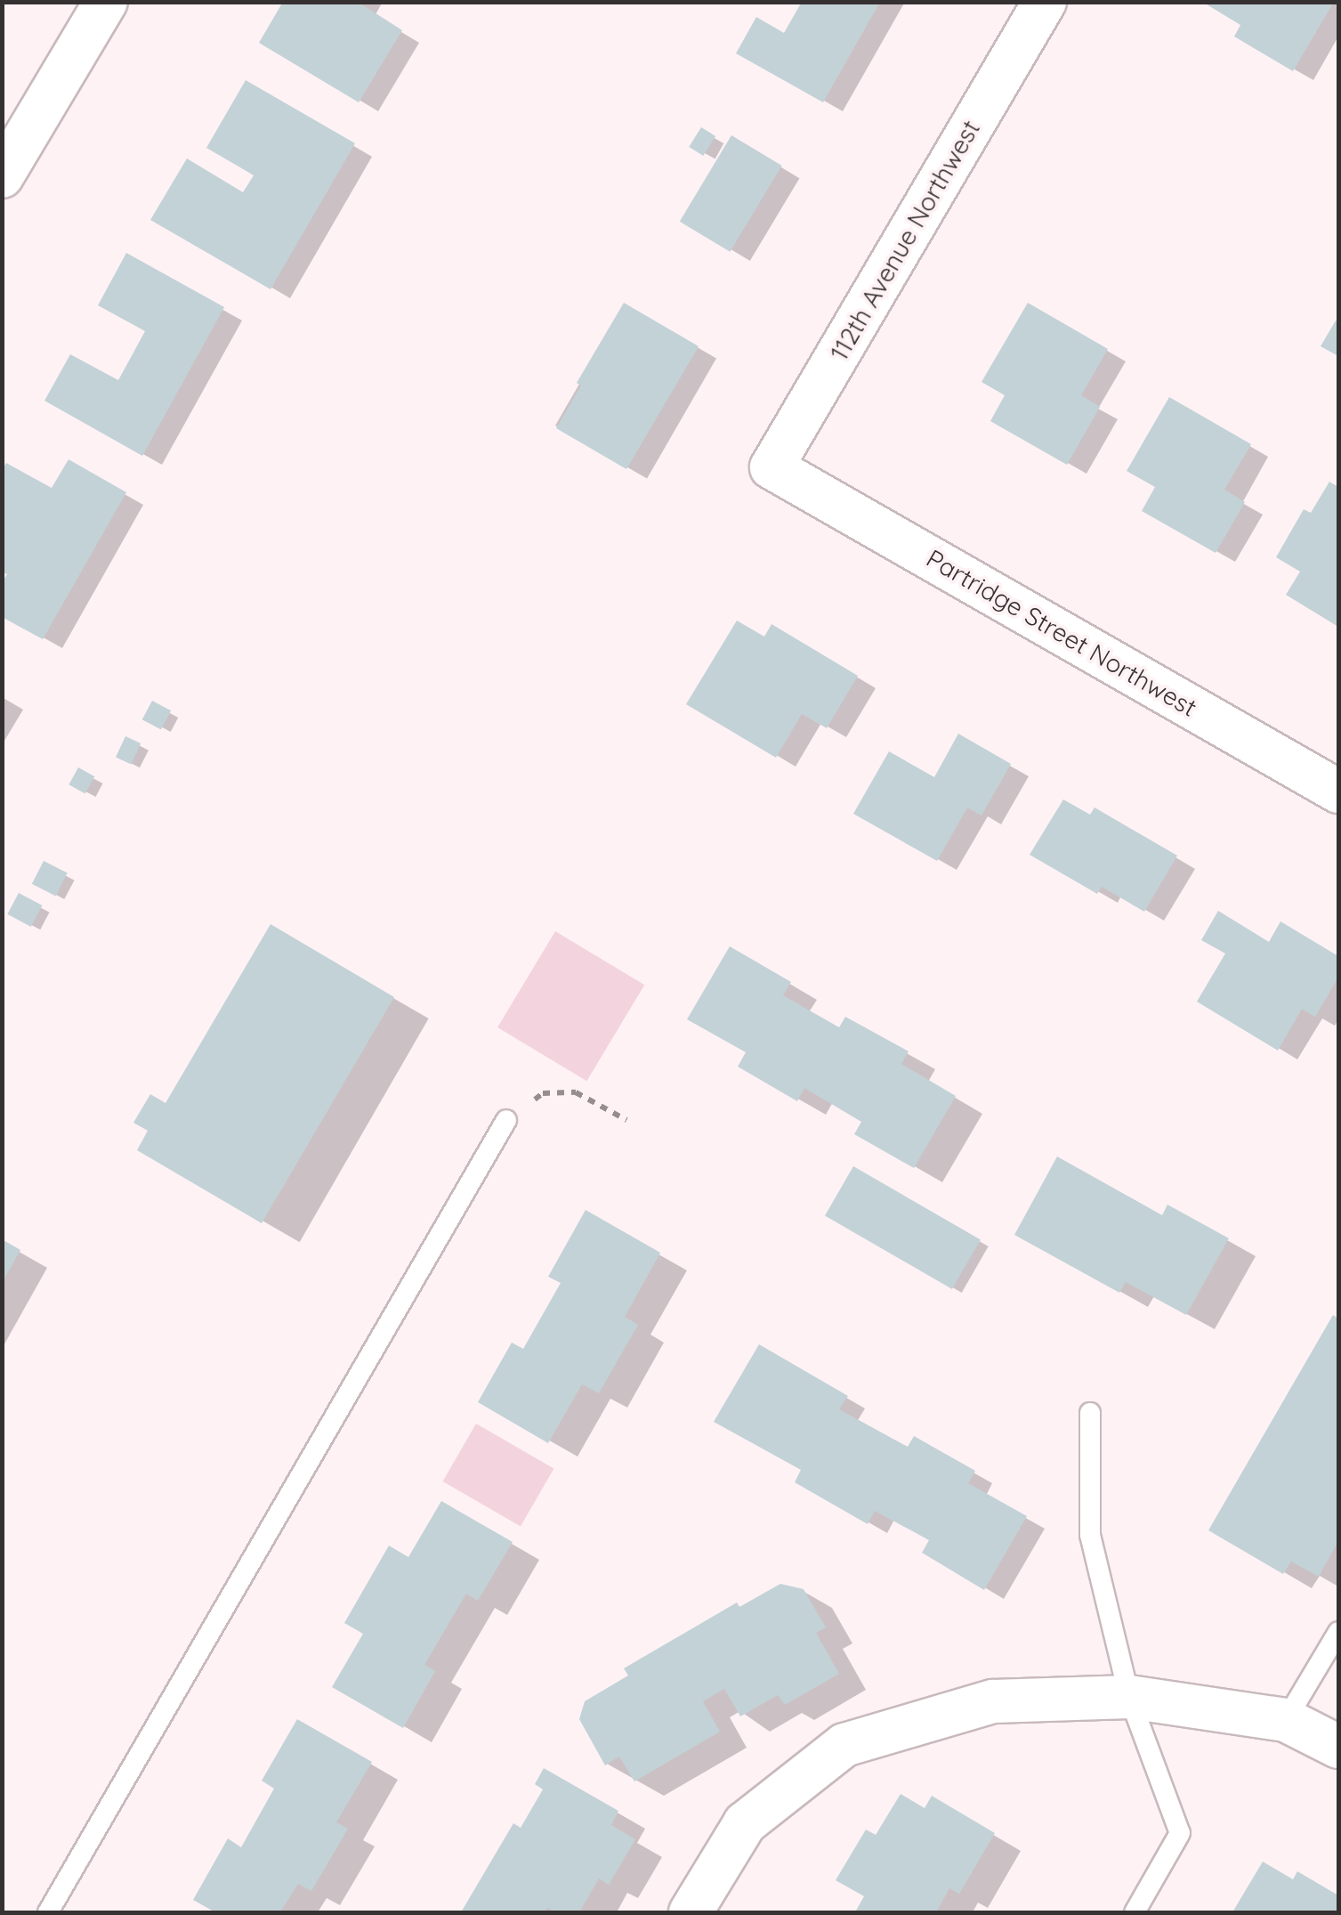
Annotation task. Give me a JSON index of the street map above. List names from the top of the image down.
{
  "streets": {
    "street": ["112th Avenue Northwest", "Partridge Street Northwest"]
  },
  "crossings": [
    ["112th Avenue Northwest", "Partridge Street Northwest"]
  ]
}
